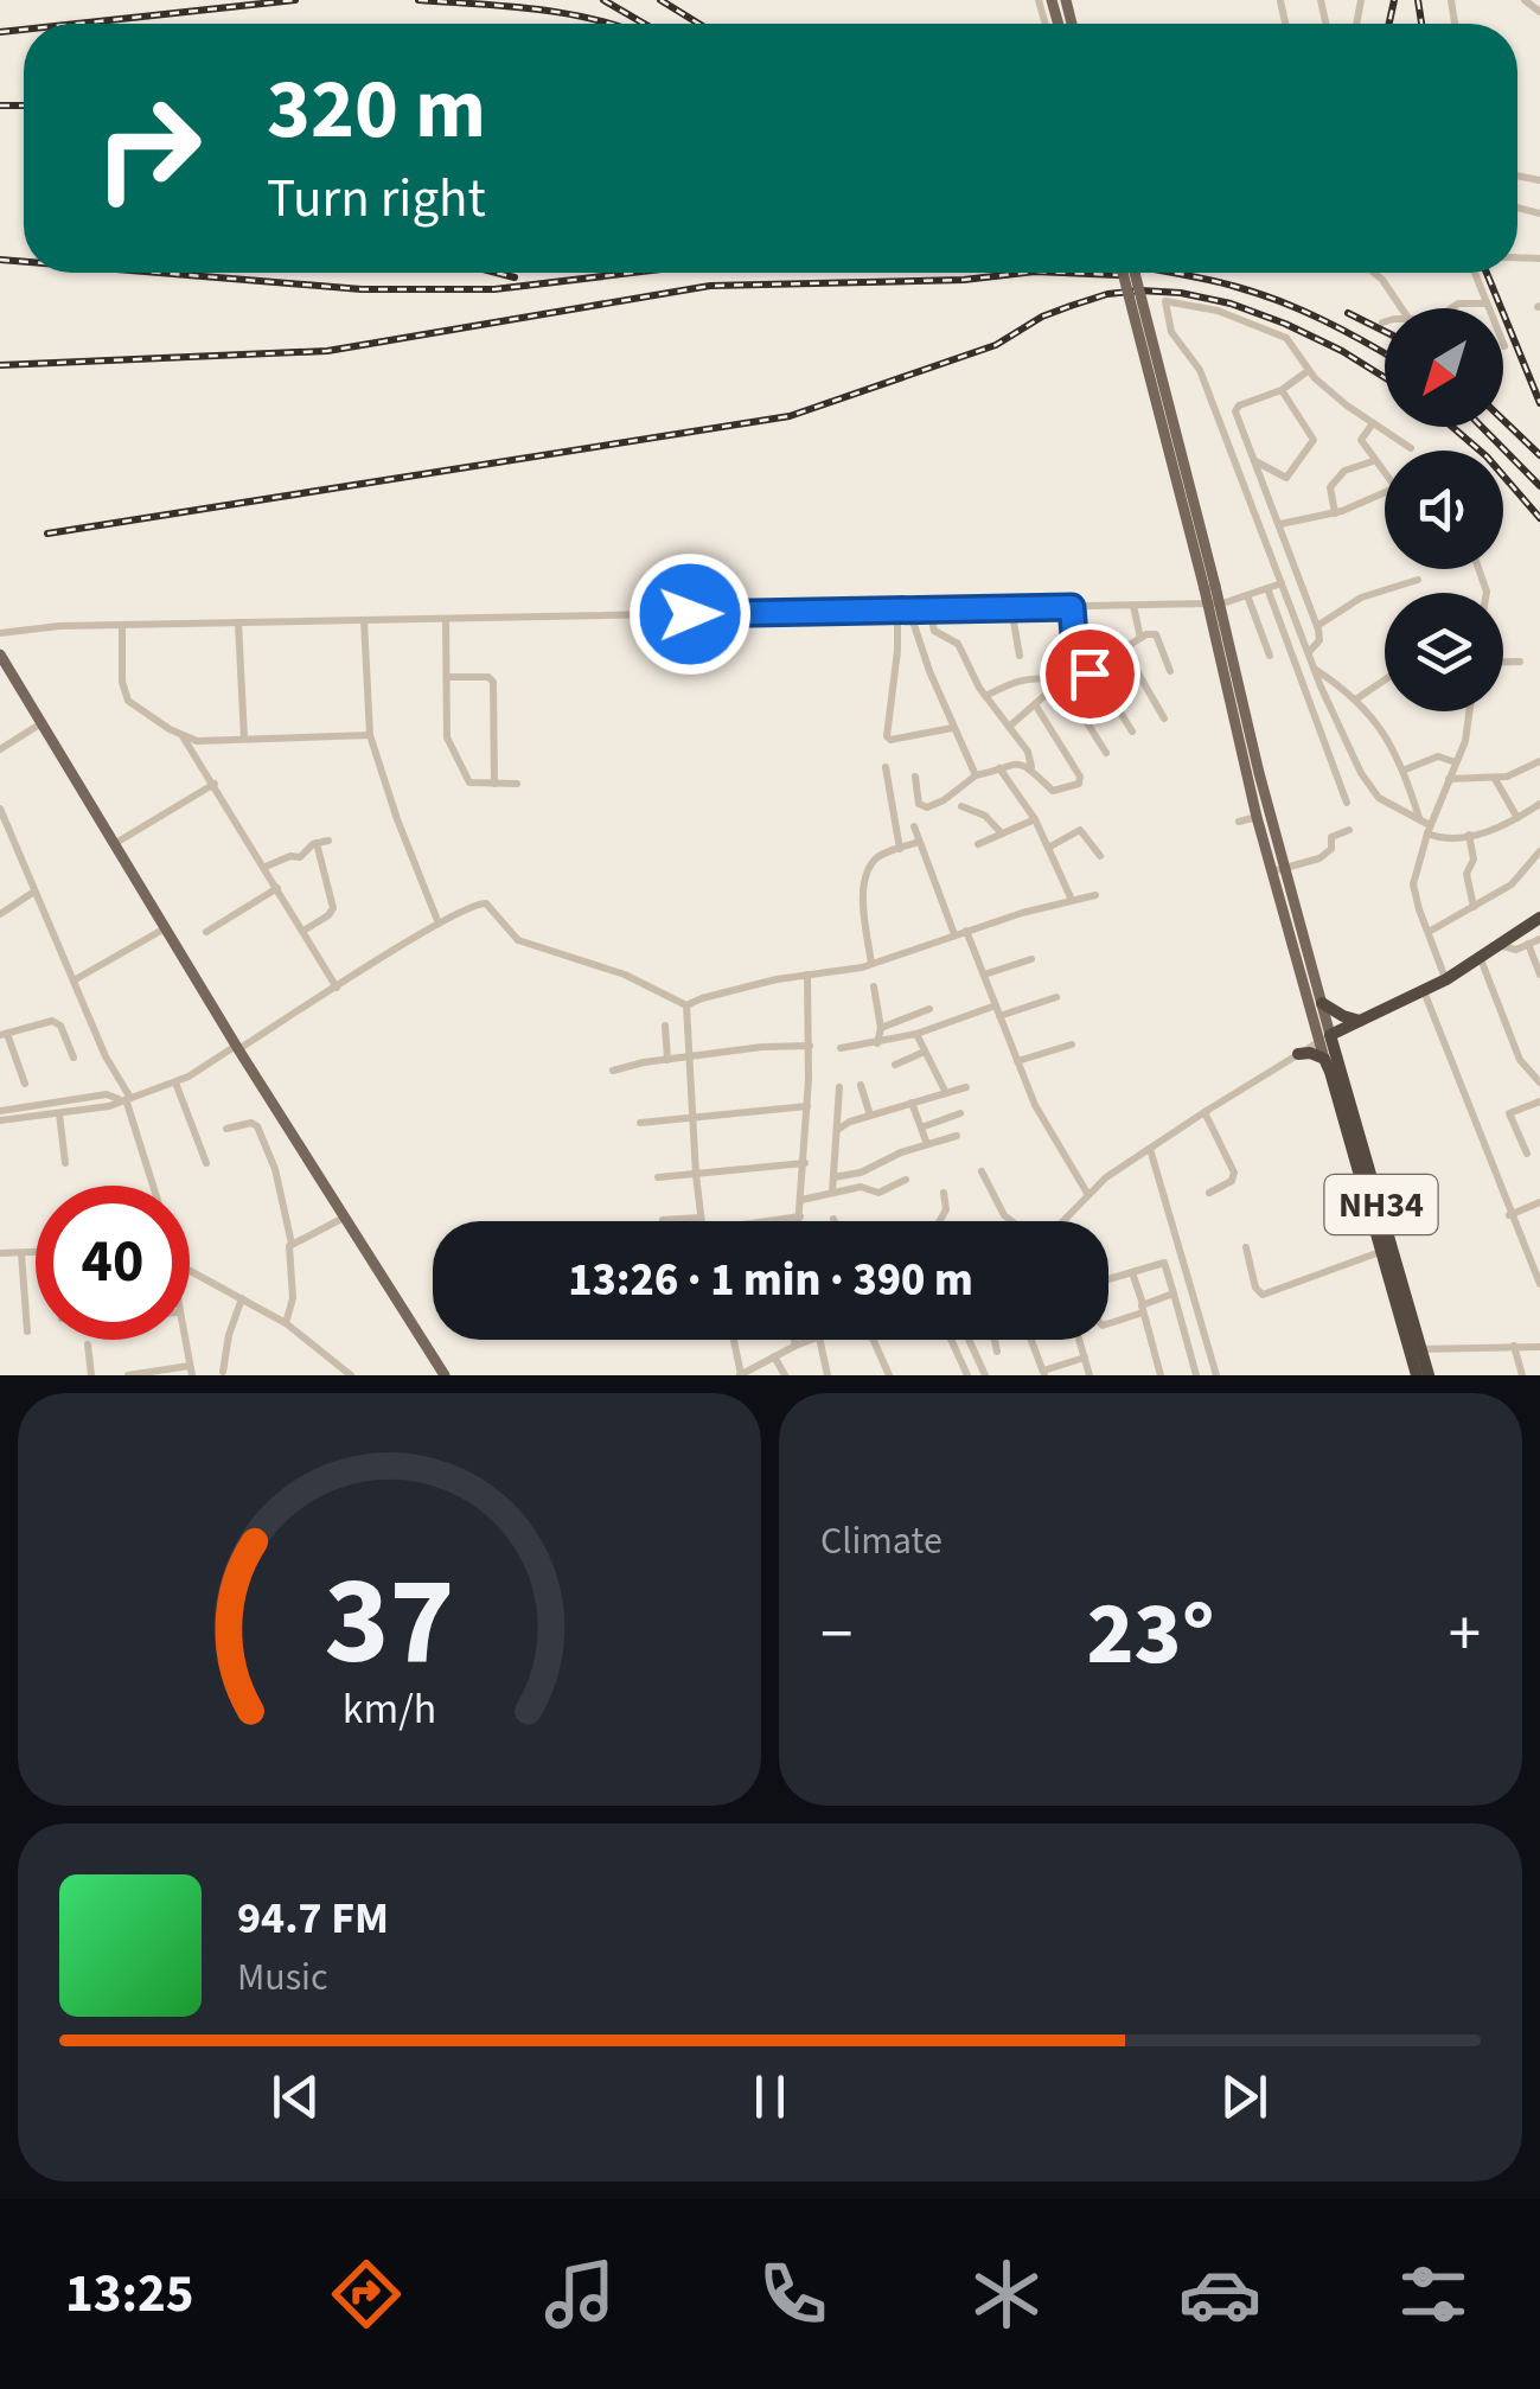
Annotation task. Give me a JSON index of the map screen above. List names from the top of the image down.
{
  "streets": {
    "highway": ["NH34"]
  },
  "north": "bottom left",
  "page": {
    "turn": ["320 m", "Turn right"],
    "limit": "40",
    "trip": "13:26 · 1 min · 390 m",
    "tile": "Climate",
    "heat": ["−", "23°", "+"],
    "song": ["94.7 FM", "Music"],
    "tabs": "13:25",
    "gauge": ["37", "km/h"]
  }
}
